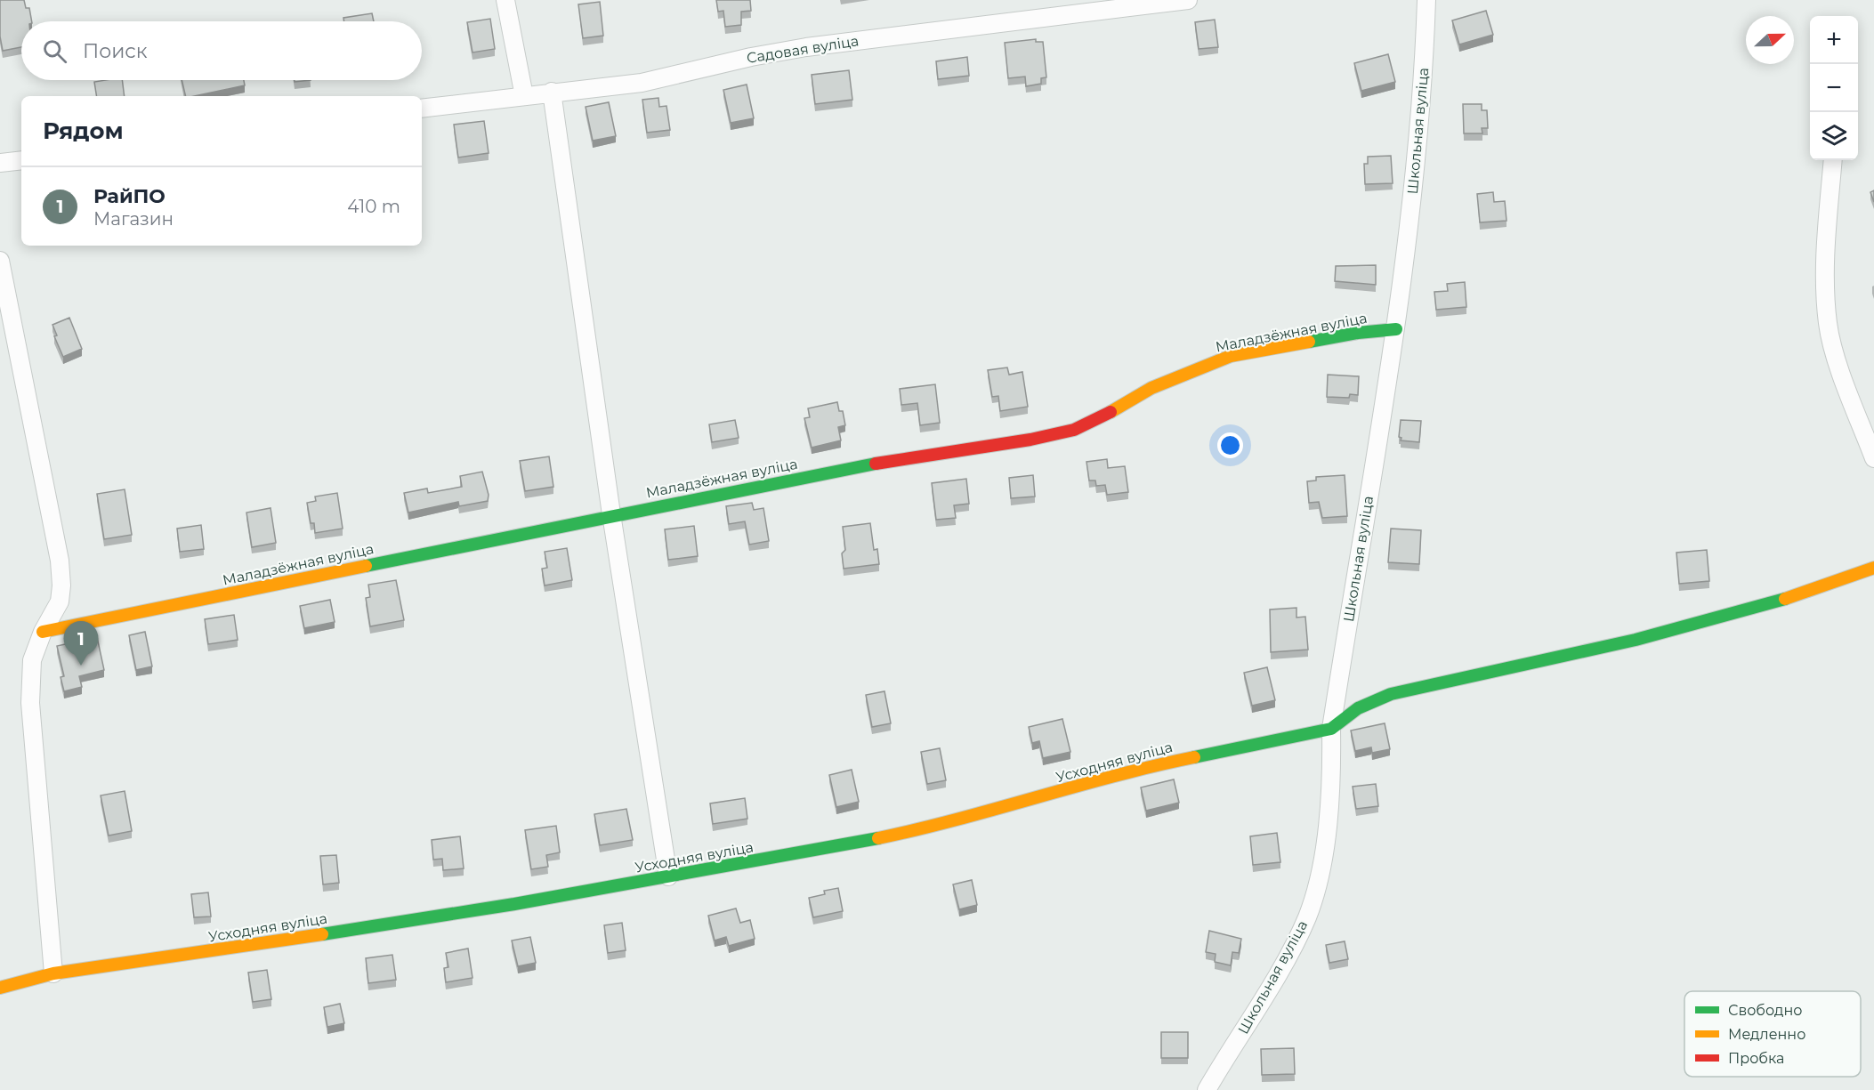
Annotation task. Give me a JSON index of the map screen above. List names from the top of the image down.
{
  "streets": {
    "street": [
      "Садовая вуліца",
      "Школьная вуліца",
      "Маладзёжная вуліца",
      "Усходняя вуліца"
    ]
  },
  "crossings": [
    ["Школьная вуліца", "Маладзёжная вуліца"],
    ["Школьная вуліца", "Усходняя вуліца"]
  ],
  "legend": ["Свободно", "Медленно", "Пробка"],
  "north": "right",
  "page": {
    "map_buttons": ["+", "−"],
    "search": "Поиск",
    "heading": "Рядом",
    "list": [
      {
        "mark": "1",
        "name": "РайПО",
        "note": "Магазин",
        "value": "410 m"
      }
    ],
    "pins": "1"
  }
}
